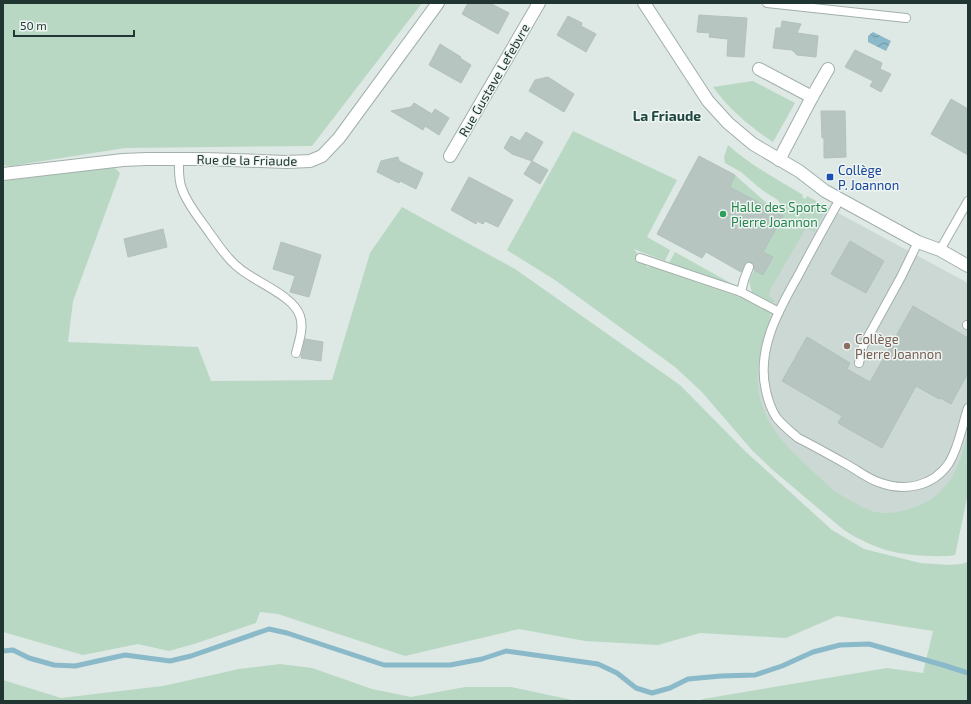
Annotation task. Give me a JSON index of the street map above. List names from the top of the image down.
{
  "streets": {
    "street": ["Rue Gustave Lefebvre", "Rue de la Friaude"]
  },
  "districts": ["La Friaude"],
  "places": {
    "transit": ["Collège P. Joannon"],
    "other": ["Halle des Sports Pierre Joannon", "Collège Pierre Joannon"]
  },
  "scale_bar": "50 m"
}
